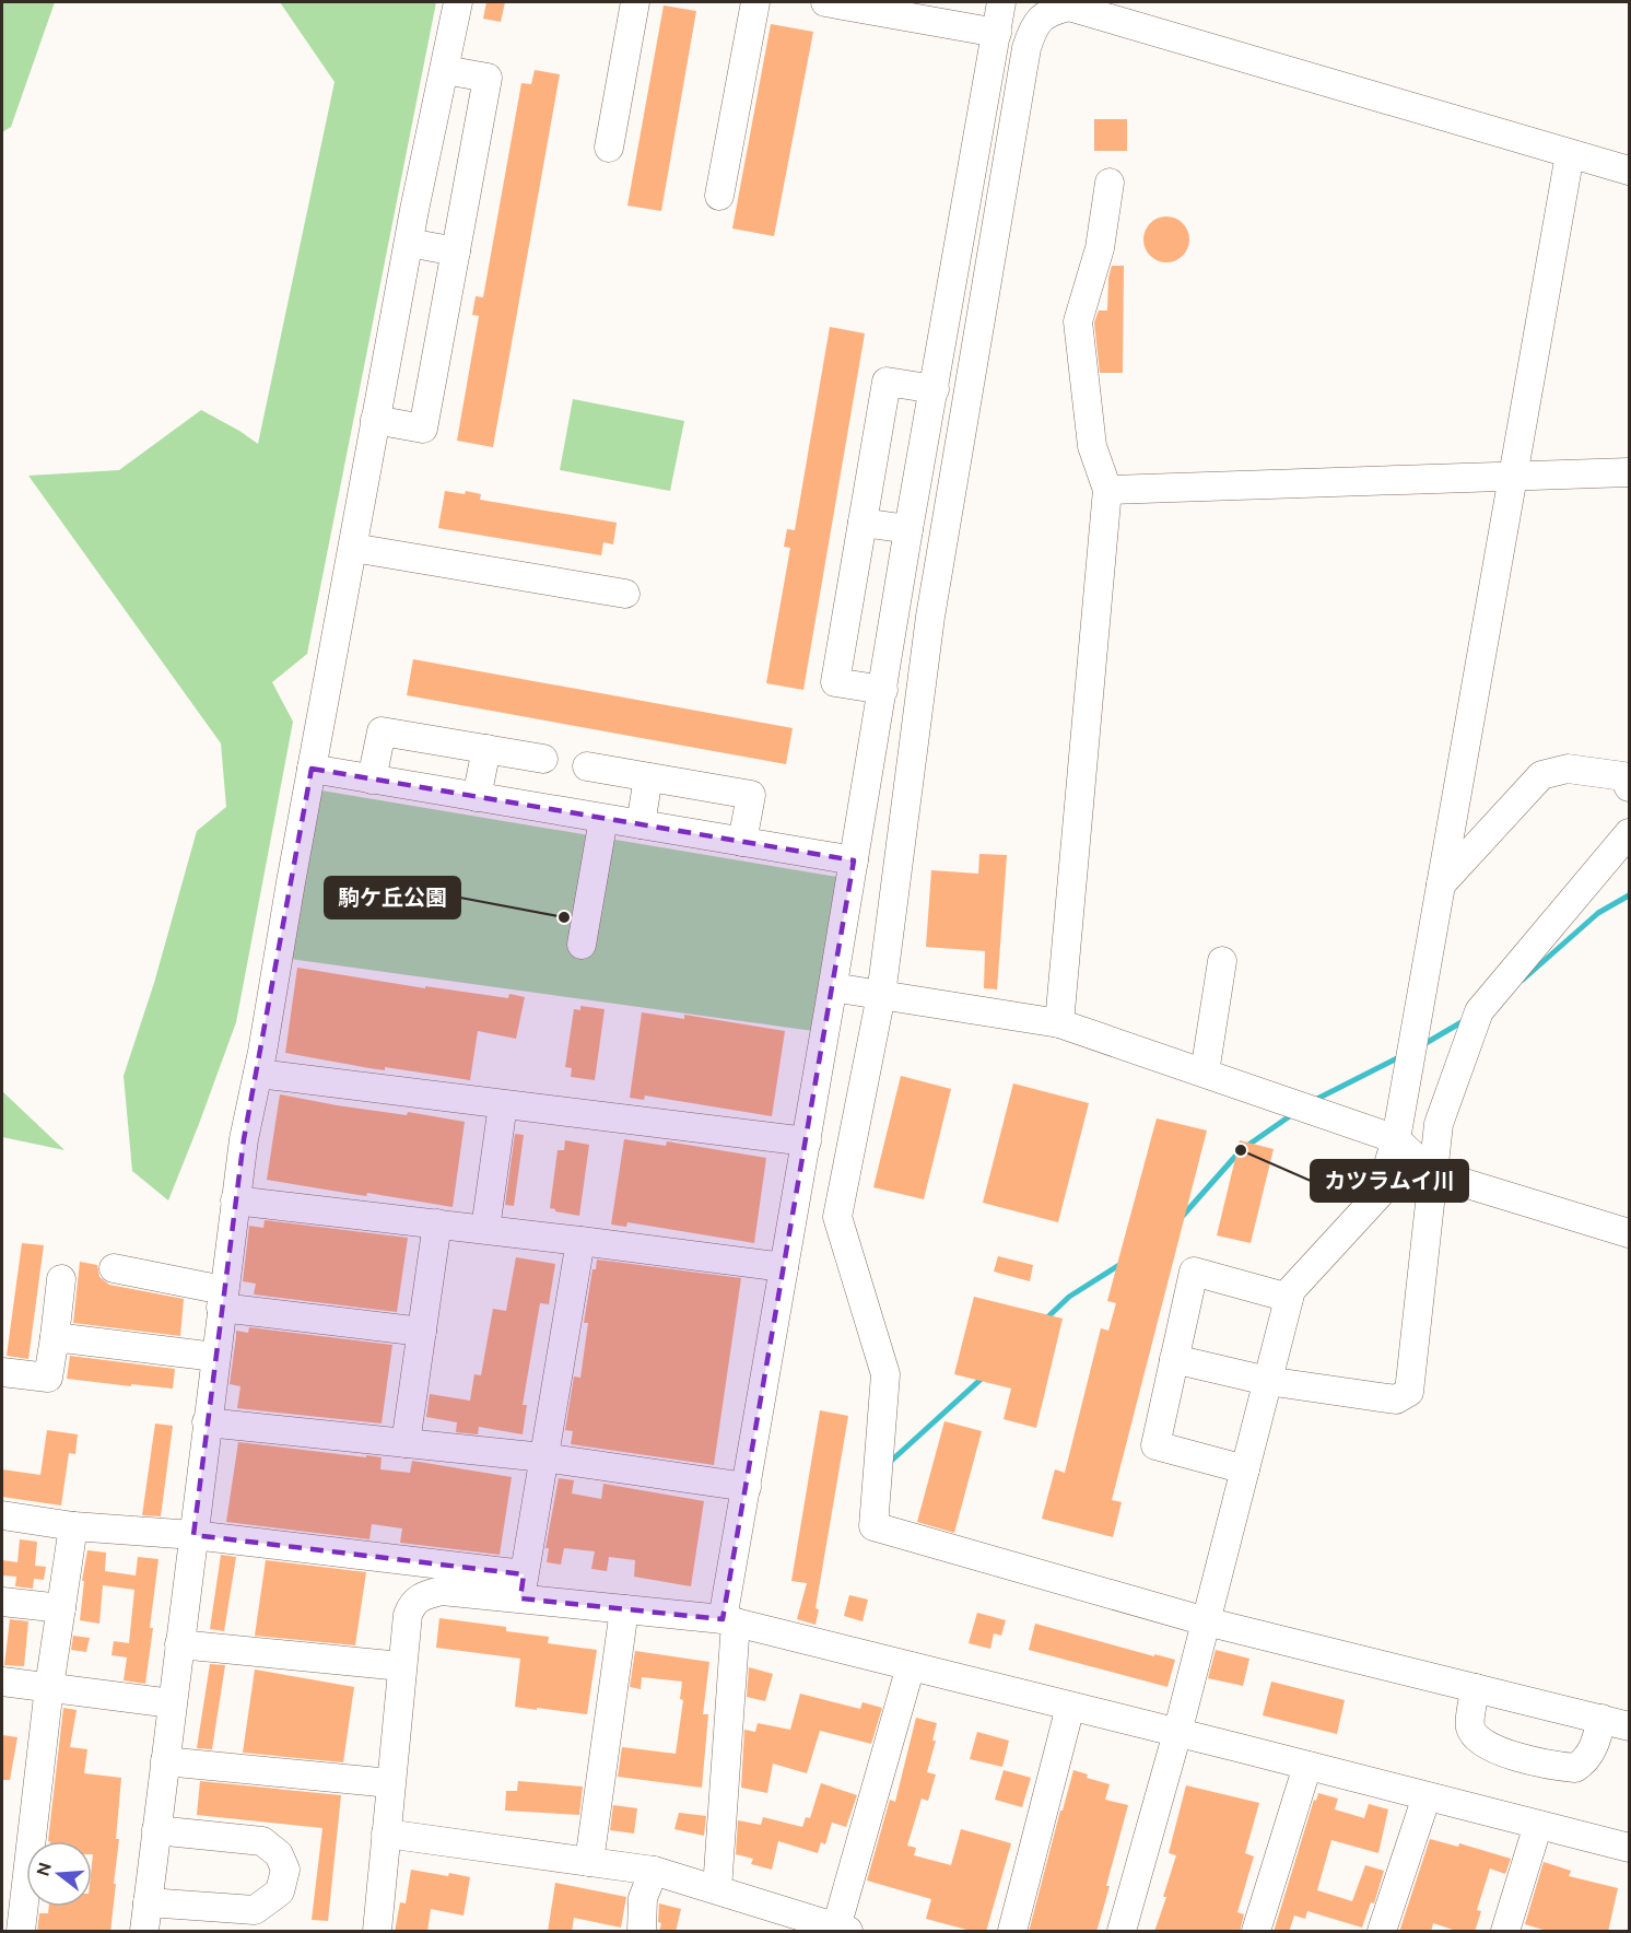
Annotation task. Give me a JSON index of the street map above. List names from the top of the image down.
{
  "places": ["駒ケ丘公園", "カツラムイ川"],
  "north": "left"
}
